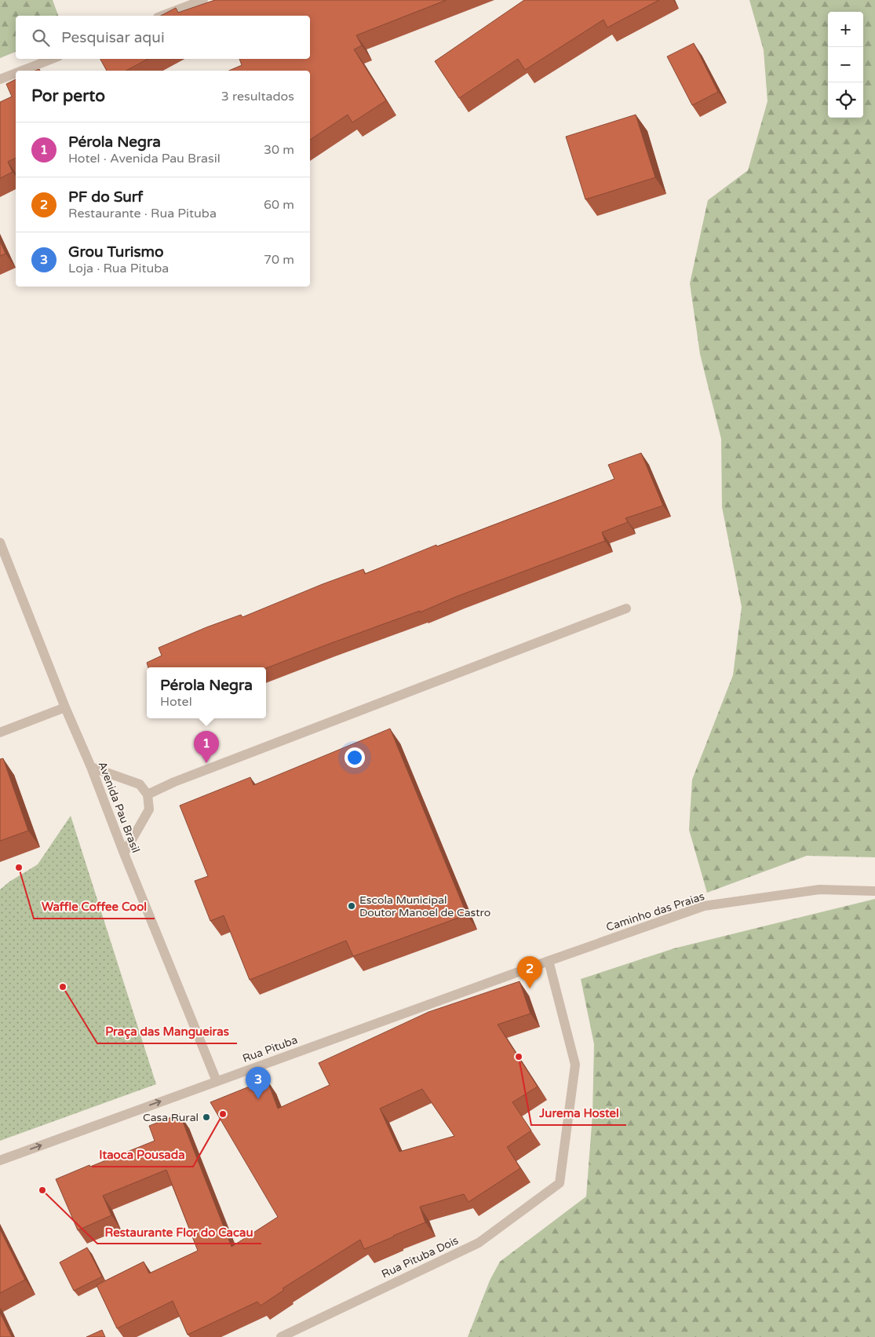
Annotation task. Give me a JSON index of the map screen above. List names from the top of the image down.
{
  "streets": {
    "street": [
      "Avenida Pau Brasil",
      "Caminho das Praias",
      "Rua Pituba",
      "Rua Pituba Dois"
    ]
  },
  "crossings": [
    ["Avenida Pau Brasil", "Rua Pituba"],
    ["Caminho das Praias", "Rua Pituba"],
    ["Caminho das Praias", "Rua Pituba Dois"],
    ["Rua Pituba", "Rua Pituba Dois"]
  ],
  "one_way": ["Rua Pituba"],
  "places": [
    "Waffle Coffee Cool",
    "Escola Municipal Doutor Manoel de Castro",
    "Praça das Mangueiras",
    "Jurema Hostel",
    "Itaoca Pousada",
    "Casa Rural",
    "Restaurante Flor do Cacau"
  ],
  "page": {
    "map_buttons": ["+", "−"],
    "search": "Pesquisar aqui",
    "heading": ["Por perto", "3 resultados"],
    "list": [
      {
        "mark": "1",
        "name": "Pérola Negra",
        "note": "Hotel · Avenida Pau Brasil",
        "value": "30 m"
      },
      {
        "mark": "2",
        "name": "PF do Surf",
        "note": "Restaurante · Rua Pituba",
        "value": "60 m"
      },
      {
        "mark": "3",
        "name": "Grou Turismo",
        "note": "Loja · Rua Pituba",
        "value": "70 m"
      }
    ],
    "popup": ["Pérola Negra", "Hotel"],
    "pins": ["1", "2", "3"]
  }
}
